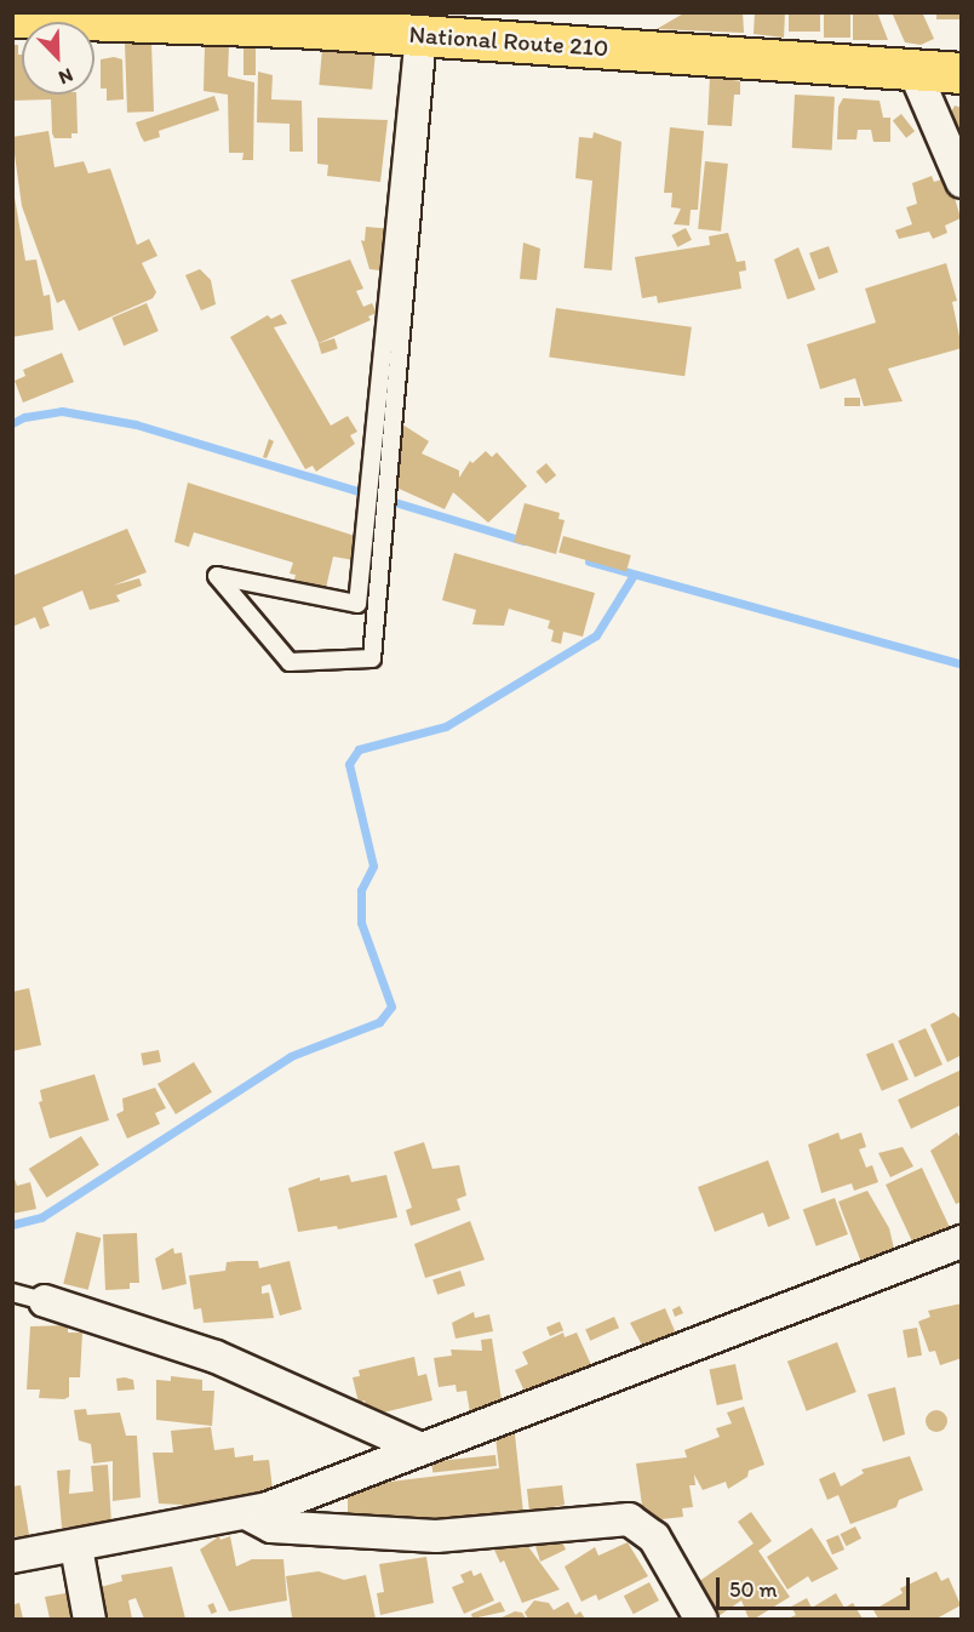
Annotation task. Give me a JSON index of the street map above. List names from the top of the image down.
{
  "streets": {
    "highway": ["National Route 210"]
  },
  "scale_bar": "50 m",
  "north": "bottom right"
}
